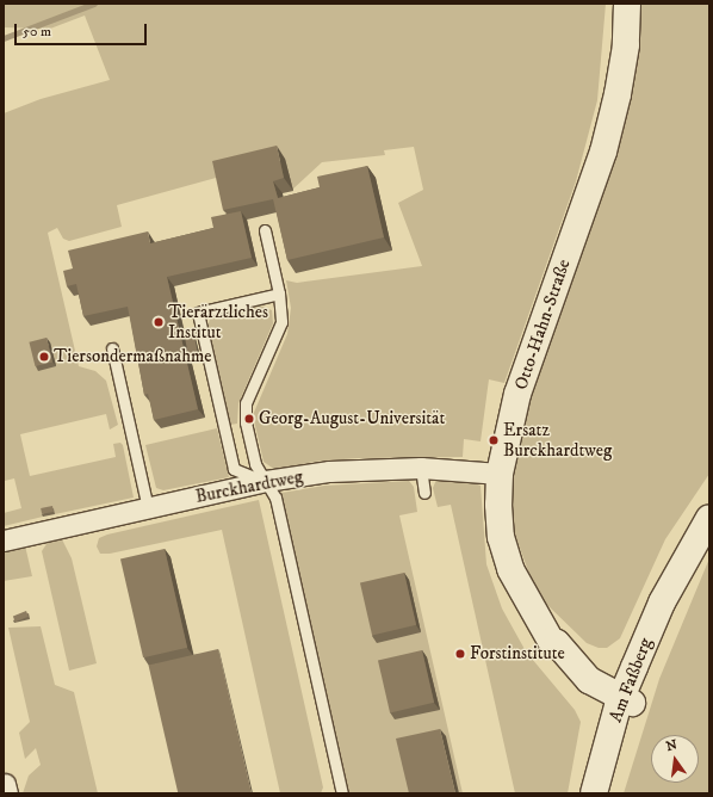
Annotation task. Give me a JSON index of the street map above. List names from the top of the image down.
{
  "streets": {
    "street": ["Otto-Hahn-Straße", "Burckhardtweg", "Am Faßberg"]
  },
  "crossings": [
    ["Otto-Hahn-Straße", "Burckhardtweg"],
    ["Otto-Hahn-Straße", "Am Faßberg"]
  ],
  "places": [
    "Tierärztliches Institut",
    "Tiersondermaßnahme",
    "Georg-August-Universität",
    "Ersatz Burckhardtweg",
    "Forstinstitute"
  ],
  "scale_bar": "50 m",
  "north": "top"
}
